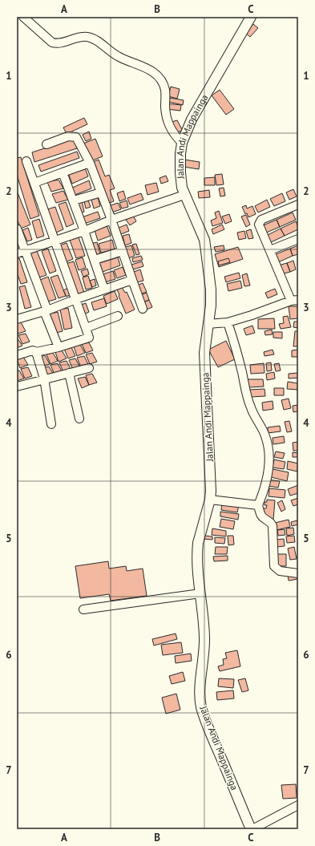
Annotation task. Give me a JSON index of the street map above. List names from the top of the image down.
{
  "streets": {
    "main road": ["Jalan Andi Mappainga"]
  },
  "grid": {
    "columns": ["A", "B", "C"],
    "rows": [
      "1",
      "2",
      "3",
      "4",
      "5",
      "6",
      "7"
    ]
  }
}
